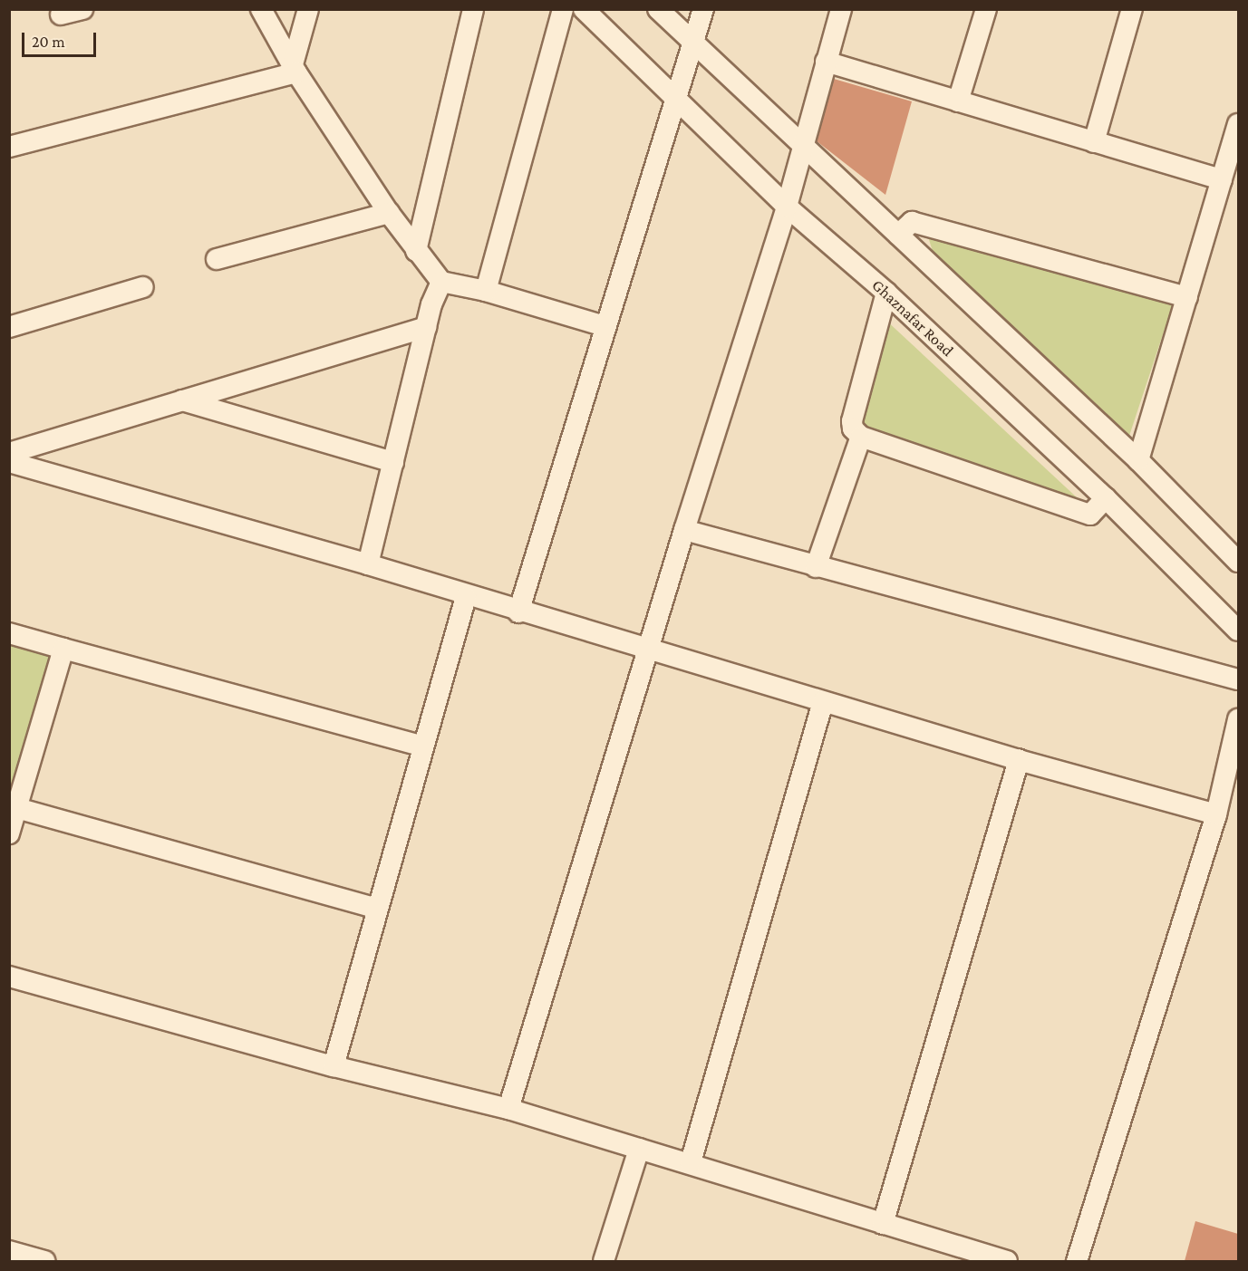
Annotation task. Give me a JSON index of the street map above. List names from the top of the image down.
{
  "streets": {
    "street": ["Ghaznafar Road"]
  },
  "scale_bar": "20 m"
}
